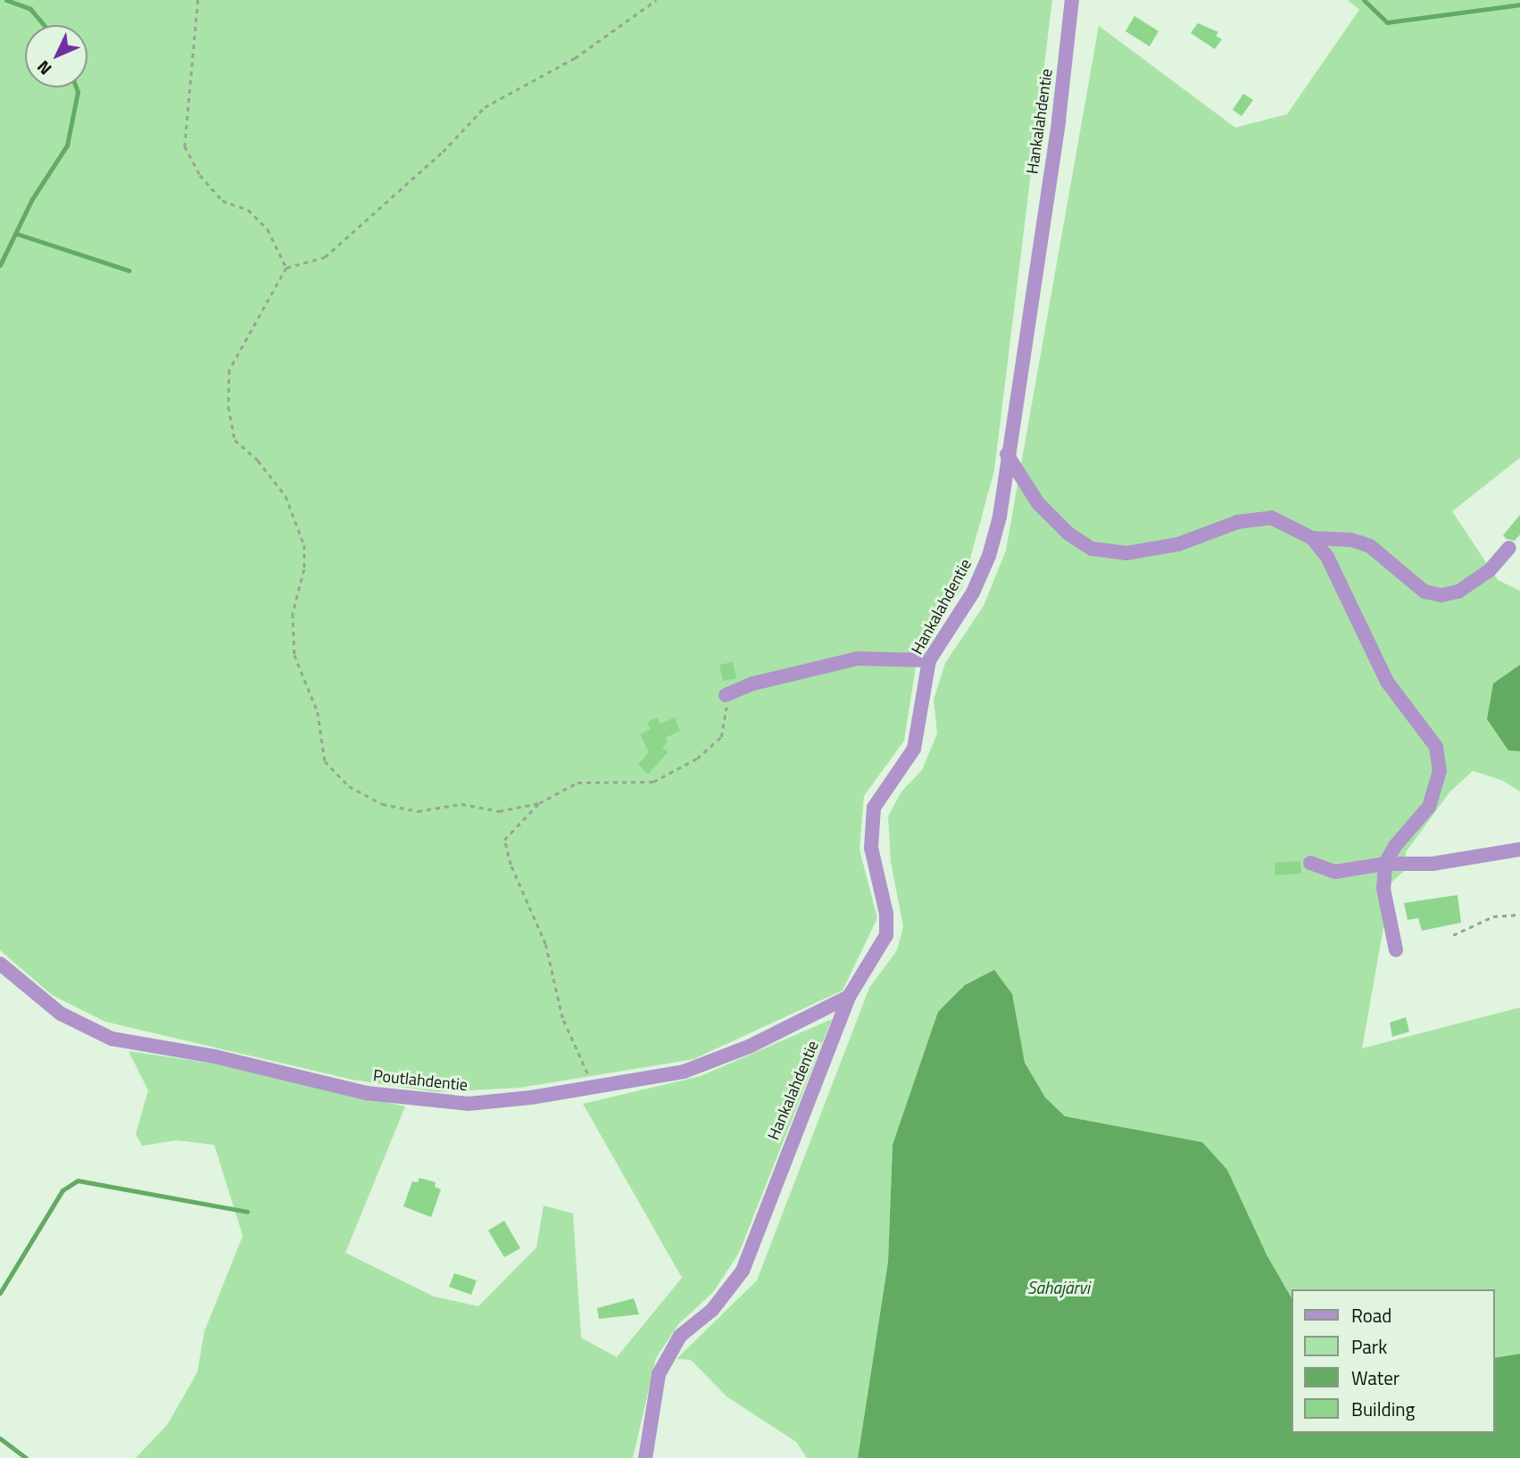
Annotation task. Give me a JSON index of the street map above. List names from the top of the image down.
{
  "streets": {
    "street": ["Hankalahdentie", "Poutlahdentie"]
  },
  "crossings": [
    ["Hankalahdentie", "Poutlahdentie"]
  ],
  "water": ["Sahajärvi"],
  "legend": [
    "Road",
    "Park",
    "Water",
    "Building"
  ],
  "north": "bottom left"
}
